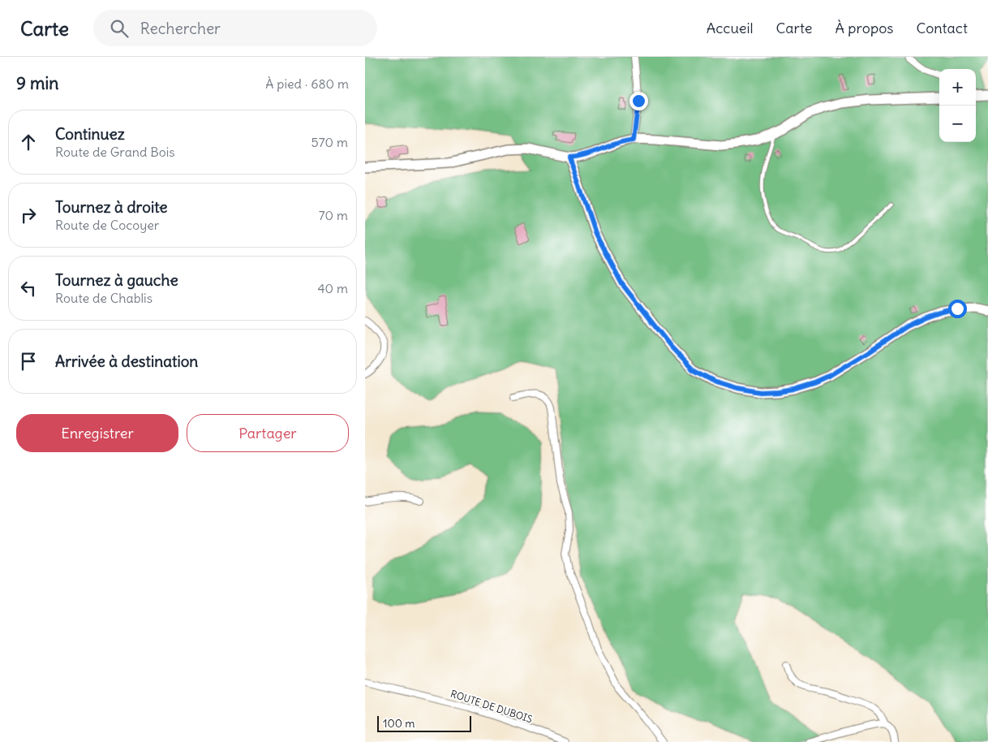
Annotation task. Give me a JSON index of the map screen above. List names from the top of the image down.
{
  "streets": {
    "street": ["ROUTE DE DUBOIS"]
  },
  "scale_bar": "100 m",
  "page": {
    "header": "Carte",
    "search": "Rechercher",
    "nav": [
      "Accueil",
      "Carte",
      "À propos",
      "Contact"
    ],
    "heading": ["9 min", "À pied · 680 m"],
    "map_buttons": ["+", "−"],
    "list": [
      ["Continuez", "Route de Grand Bois", "570 m"],
      ["Tournez à droite", "Route de Cocoyer", "70 m"],
      ["Tournez à gauche", "Route de Chablis", "40 m"],
      "Arrivée à destination"
    ],
    "buttons": ["Enregistrer", "Partager"],
    "scale": "100 m"
  }
}
